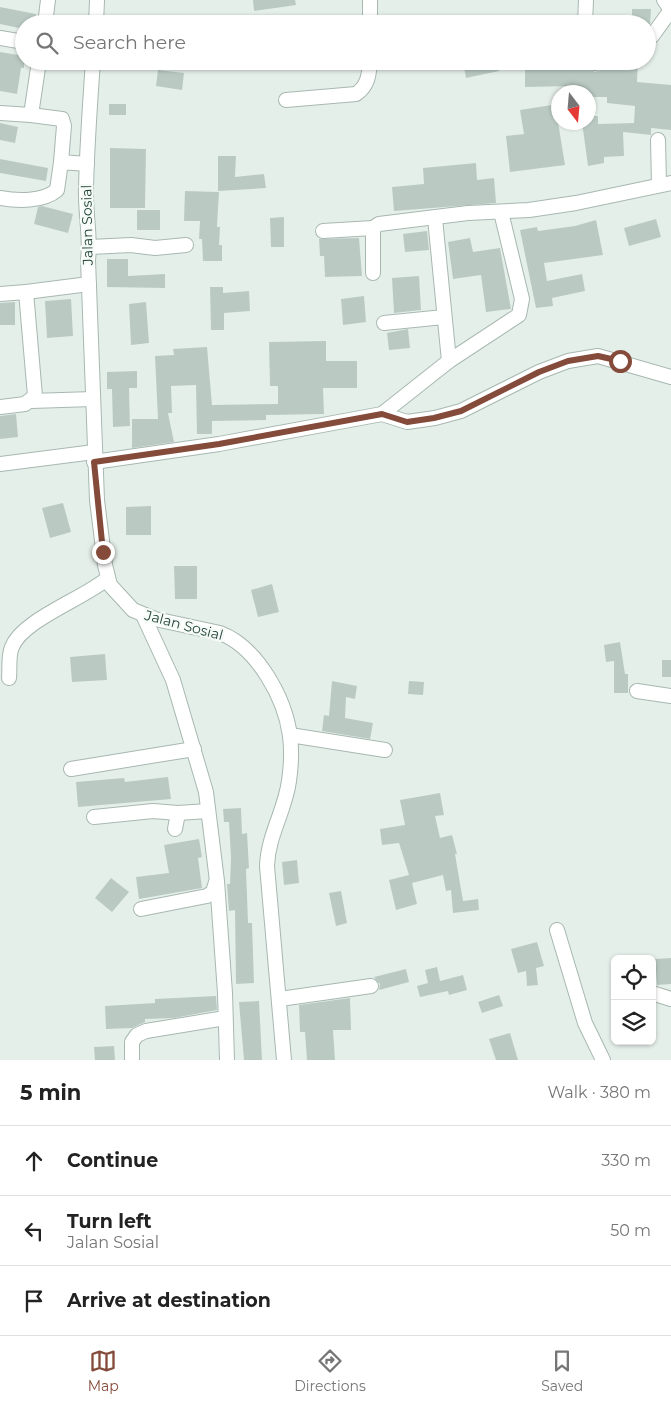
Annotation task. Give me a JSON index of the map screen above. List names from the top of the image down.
{
  "streets": {
    "street": ["Jalan Sosial"]
  },
  "north": "bottom",
  "page": {
    "search": "Search here",
    "heading": ["5 min", "Walk · 380 m"],
    "list": [
      ["Continue", "330 m"],
      ["Turn left", "Jalan Sosial", "50 m"],
      "Arrive at destination"
    ],
    "nav": ["Map", "Directions", "Saved"]
  }
}
